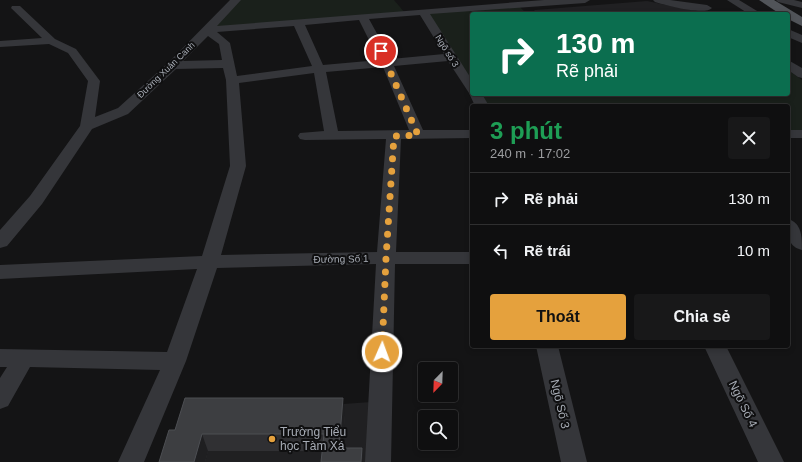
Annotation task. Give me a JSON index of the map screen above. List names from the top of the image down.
{
  "streets": {
    "street": [
      "Ngõ số 3",
      "Đường Xuân Canh",
      "Đường Số 1",
      "Ngõ Số 3",
      "Ngõ Số 4"
    ]
  },
  "places": ["Trường Tiểu học Tàm Xá"],
  "north": "bottom left",
  "page": {
    "turn": ["130 m", "Rẽ phải"],
    "heading": ["3 phút", "240 m · 17:02"],
    "list": [
      {
        "name": "Rẽ phải",
        "value": "130 m"
      },
      {
        "name": "Rẽ trái",
        "value": "10 m"
      }
    ],
    "buttons": ["Thoát", "Chia sẻ"]
  }
}
